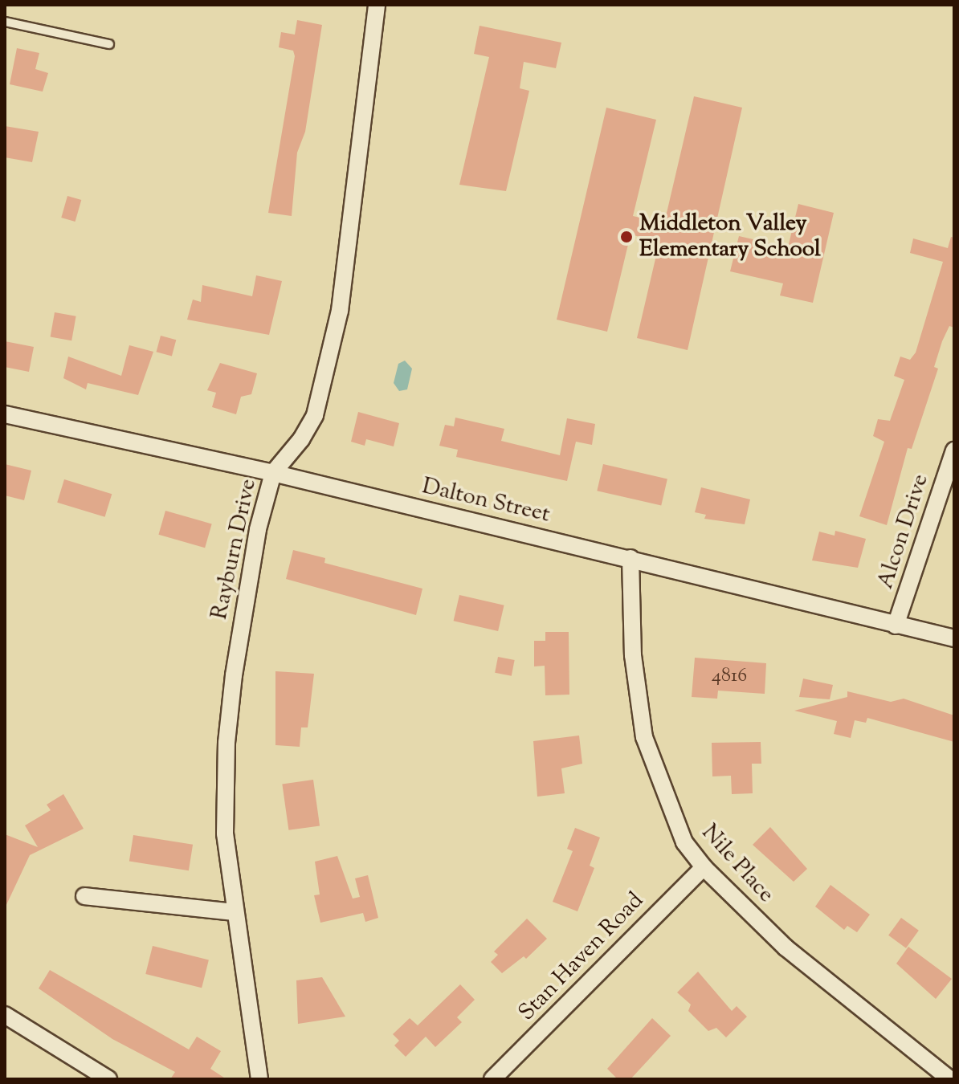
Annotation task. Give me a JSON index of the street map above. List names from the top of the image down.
{
  "streets": {
    "street": [
      "Dalton Street",
      "Alcon Drive",
      "Rayburn Drive",
      "Nile Place",
      "Stan Haven Road"
    ]
  },
  "crossings": [
    ["Dalton Street", "Alcon Drive"],
    ["Dalton Street", "Rayburn Drive"],
    ["Dalton Street", "Nile Place"],
    ["Nile Place", "Stan Haven Road"]
  ],
  "places": ["Middleton Valley Elementary School"],
  "house_numbers": ["4816"]
}
